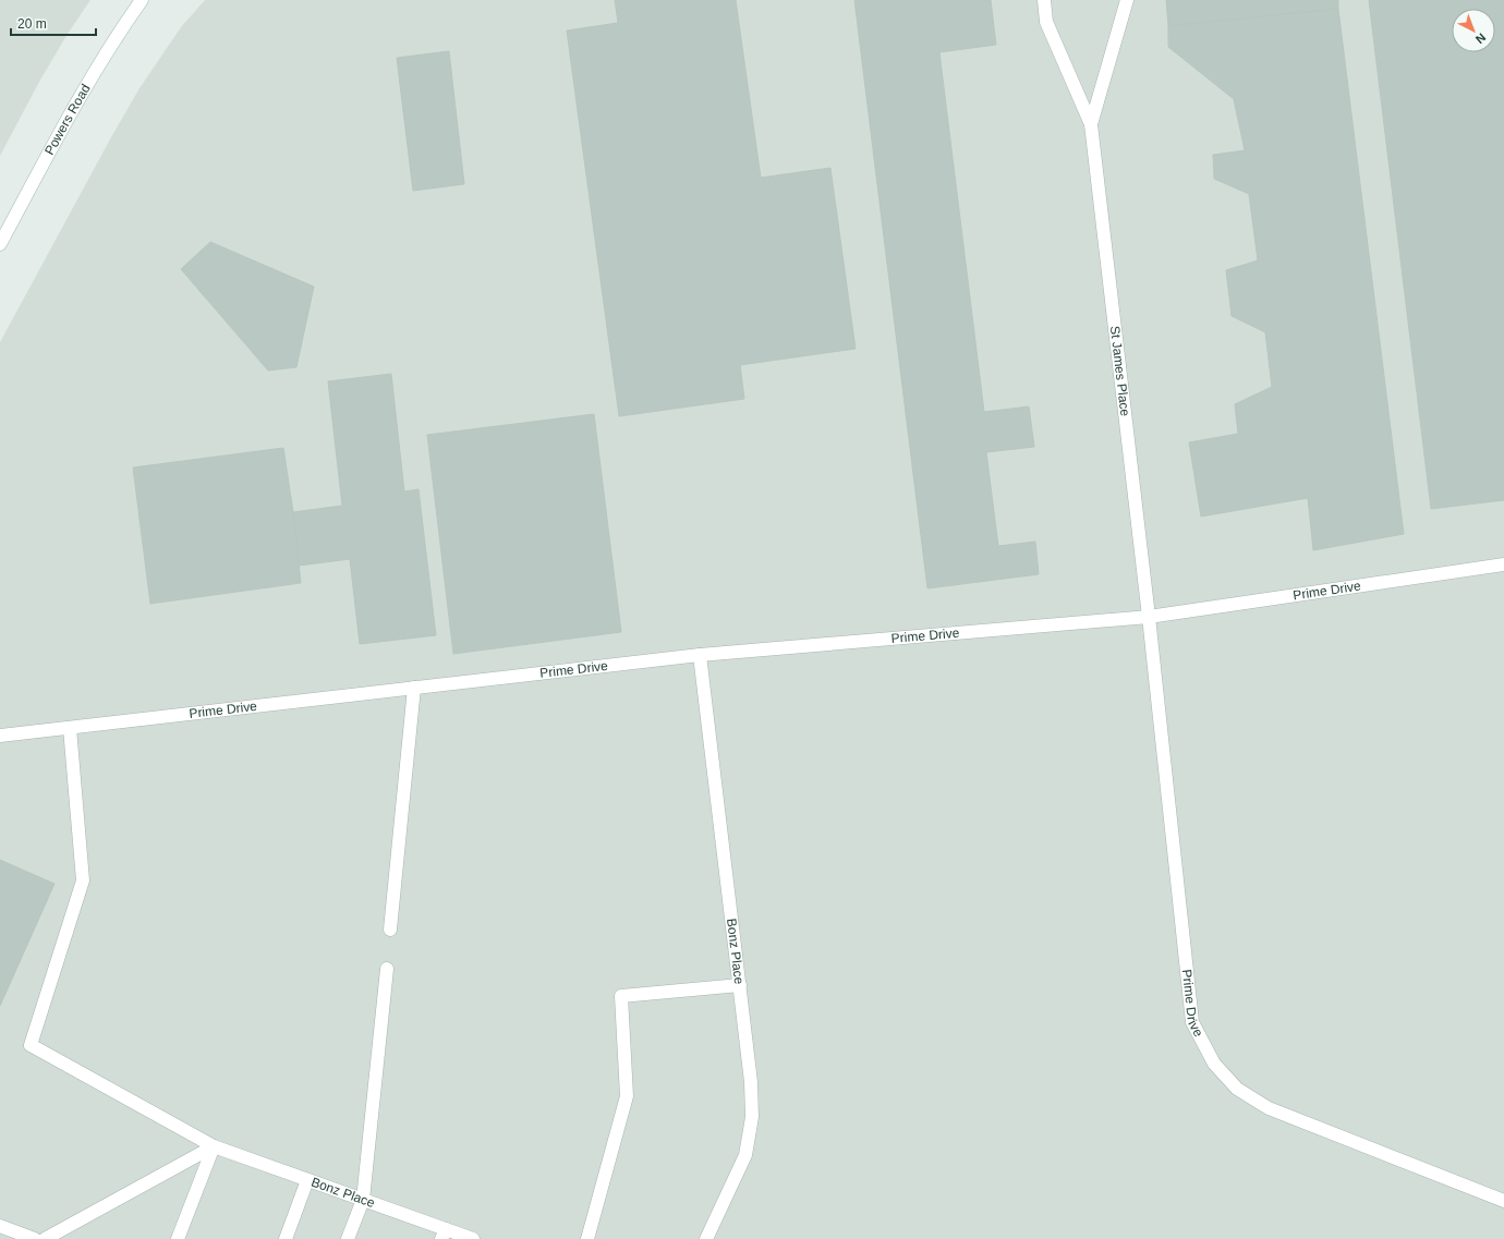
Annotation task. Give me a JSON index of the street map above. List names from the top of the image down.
{
  "streets": {
    "street": [
      "Powers Road",
      "St James Place",
      "Prime Drive",
      "Bonz Place"
    ]
  },
  "crossings": [
    ["St James Place", "Prime Drive"],
    ["Prime Drive", "Bonz Place"]
  ],
  "scale_bar": "20 m",
  "north": "bottom right"
}
